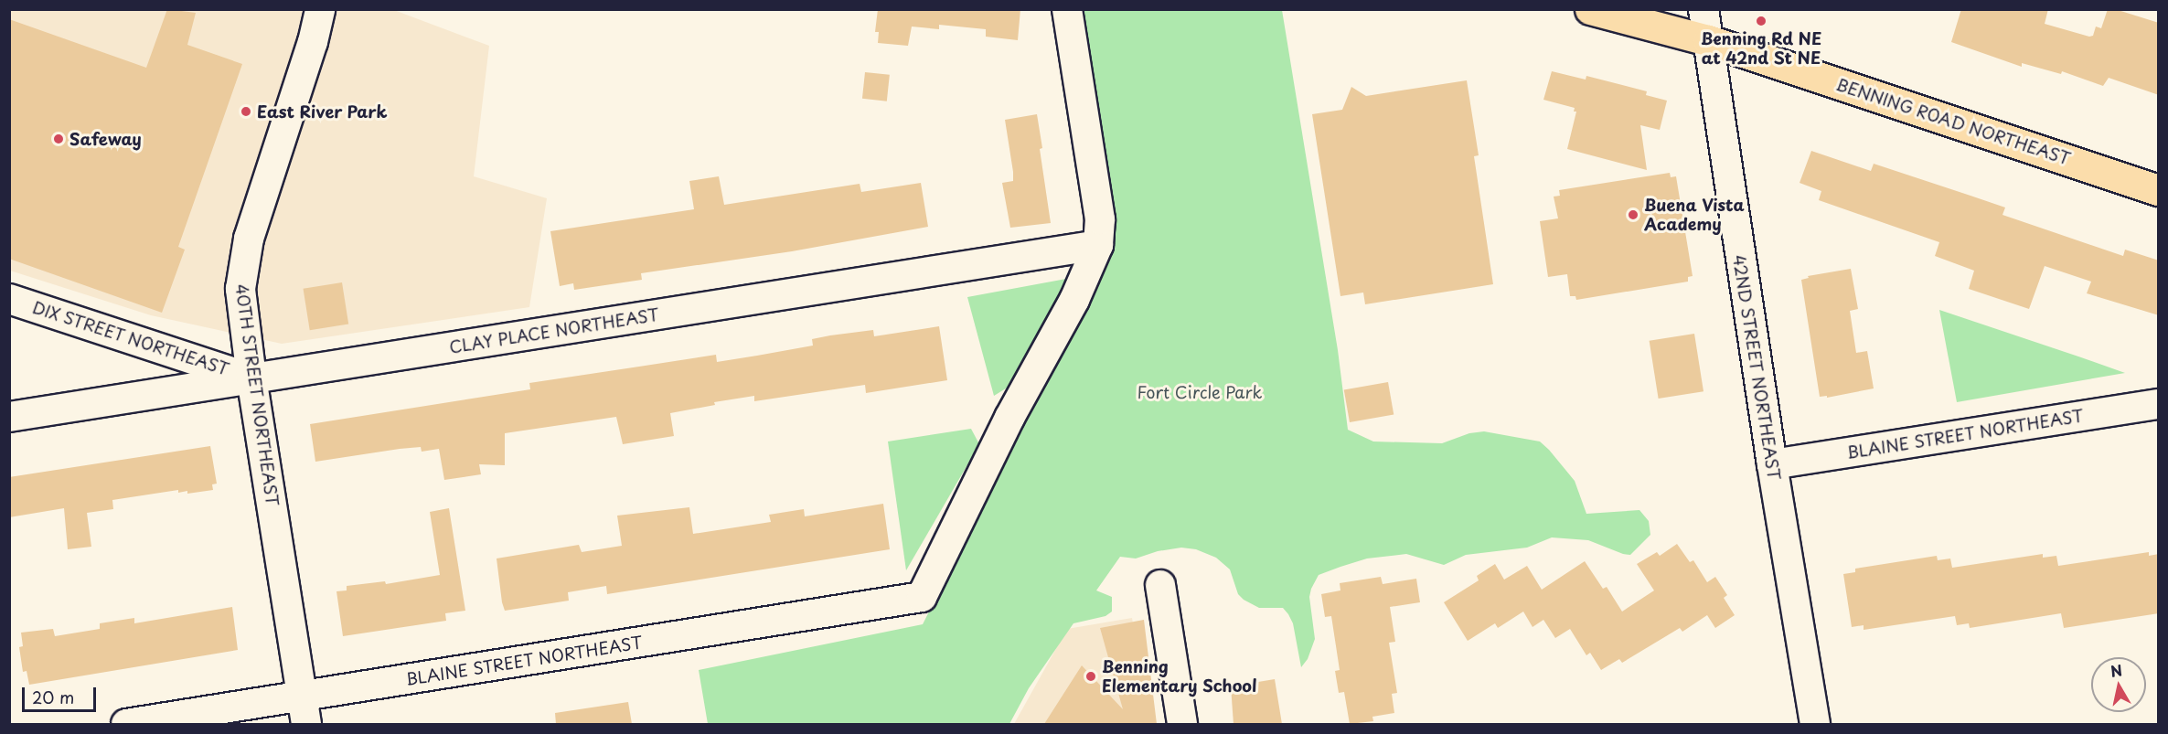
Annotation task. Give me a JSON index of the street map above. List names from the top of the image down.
{
  "streets": {
    "main road": ["BENNING ROAD NORTHEAST"],
    "street": [
      "CLAY PLACE NORTHEAST",
      "DIX STREET NORTHEAST",
      "42ND STREET NORTHEAST",
      "40TH STREET NORTHEAST",
      "BLAINE STREET NORTHEAST"
    ]
  },
  "crossings": [
    ["BENNING ROAD NORTHEAST", "42ND STREET NORTHEAST"],
    ["CLAY PLACE NORTHEAST", "DIX STREET NORTHEAST"],
    ["CLAY PLACE NORTHEAST", "40TH STREET NORTHEAST"],
    ["CLAY PLACE NORTHEAST", "BLAINE STREET NORTHEAST"],
    ["DIX STREET NORTHEAST", "40TH STREET NORTHEAST"],
    ["42ND STREET NORTHEAST", "BLAINE STREET NORTHEAST"],
    ["40TH STREET NORTHEAST", "BLAINE STREET NORTHEAST"]
  ],
  "parks": ["Fort Circle Park"],
  "places": [
    "Benning Rd NE at 42nd St NE",
    "East River Park",
    "Safeway",
    "Buena Vista Academy",
    "Benning Elementary School"
  ],
  "scale_bar": "20 m",
  "north": "top"
}
